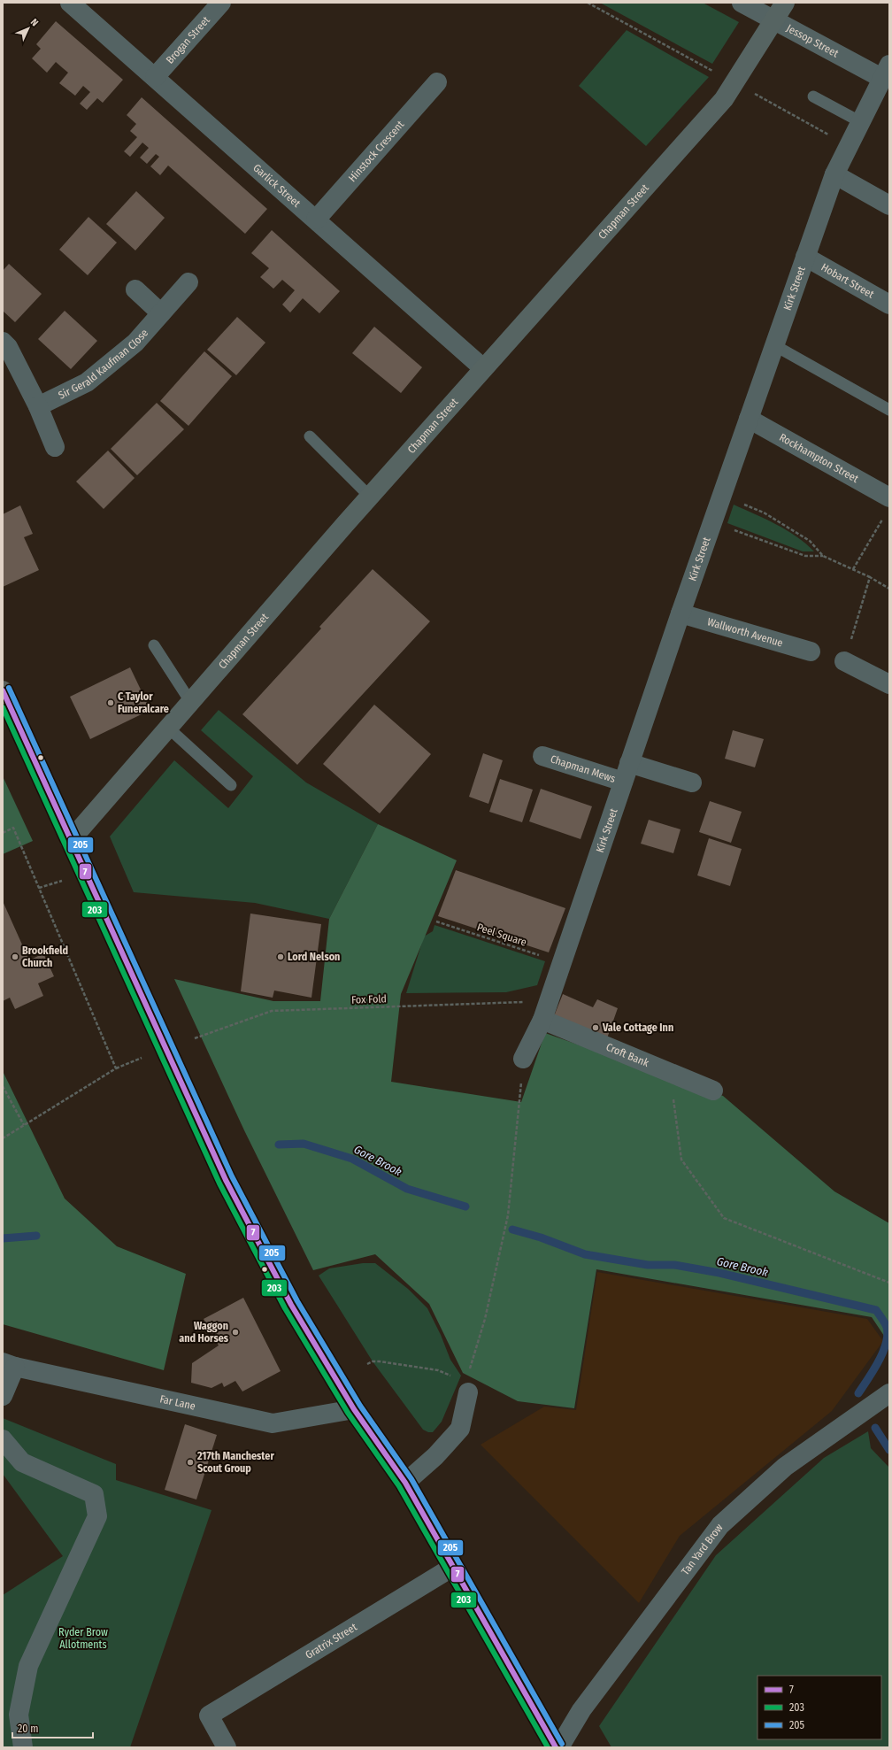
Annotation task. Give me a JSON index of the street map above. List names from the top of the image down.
{
  "streets": {
    "street": [
      "Brogan Street",
      "Jessop Street",
      "Hinstock Crescent",
      "Garlick Street",
      "Chapman Street",
      "Hobart Street",
      "Kirk Street",
      "Sir Gerald Kaufman Close",
      "Rockhampton Street",
      "Wallworth Avenue",
      "Chapman Mews",
      "Croft Bank",
      "Far Lane",
      "Tan Yard Brow",
      "Gratrix Street"
    ],
    "path": ["Peel Square", "Fox Fold"]
  },
  "crossings": [
    ["Brogan Street", "Garlick Street"],
    ["Jessop Street", "Chapman Street"],
    ["Jessop Street", "Kirk Street"],
    ["Hinstock Crescent", "Garlick Street"],
    ["Garlick Street", "Chapman Street"],
    ["Hobart Street", "Kirk Street"],
    ["Kirk Street", "Rockhampton Street"],
    ["Kirk Street", "Wallworth Avenue"],
    ["Kirk Street", "Chapman Mews"],
    ["Kirk Street", "Peel Square"],
    ["Kirk Street", "Fox Fold"],
    ["Kirk Street", "Croft Bank"]
  ],
  "water": ["Gore Brook"],
  "parks": ["Ryder Brow Allotments"],
  "places": [
    "C Taylor Funeralcare",
    "Brookfield Church",
    "Lord Nelson",
    "Vale Cottage Inn",
    "Waggon and Horses",
    "217th Manchester Scout Group"
  ],
  "lines": ["transit line 205", "transit line 7", "transit line 203"],
  "legend": ["7", "203", "205"],
  "scale_bar": "20 m",
  "north": "top right"
}
